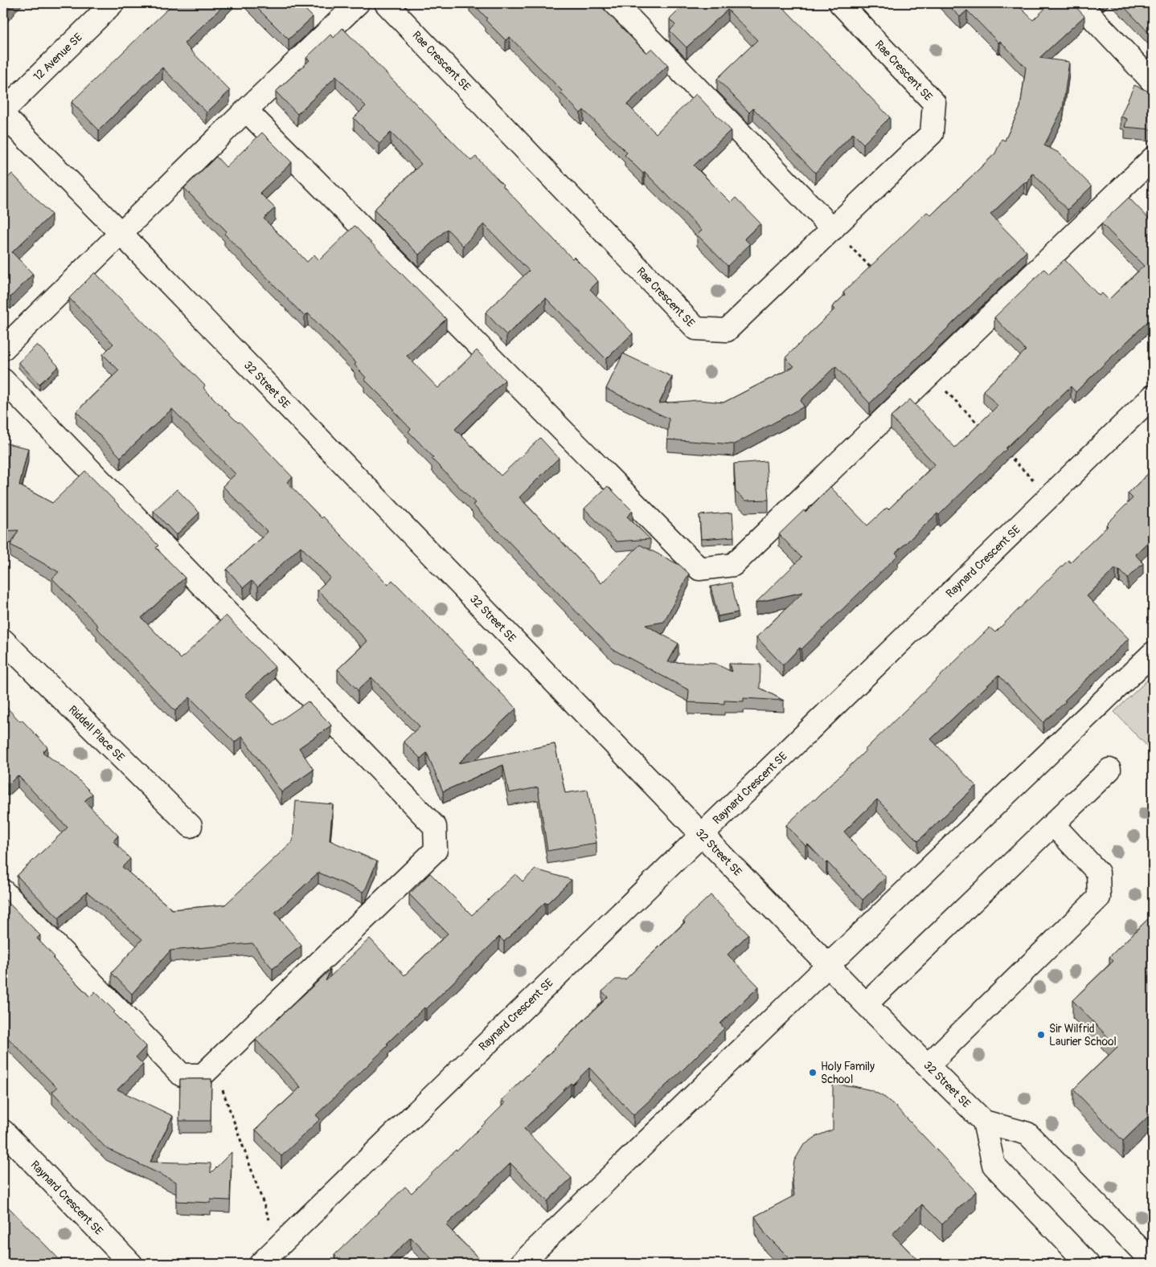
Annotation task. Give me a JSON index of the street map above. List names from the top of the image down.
{
  "streets": {
    "street": [
      "12 Avenue SE",
      "Rae Crescent SE",
      "32 Street SE",
      "Raynard Crescent SE",
      "Riddell Place SE"
    ]
  },
  "crossings": [
    ["32 Street SE", "Raynard Crescent SE"]
  ],
  "places": ["Sir Wilfrid Laurier School", "Holy Family School"]
}
